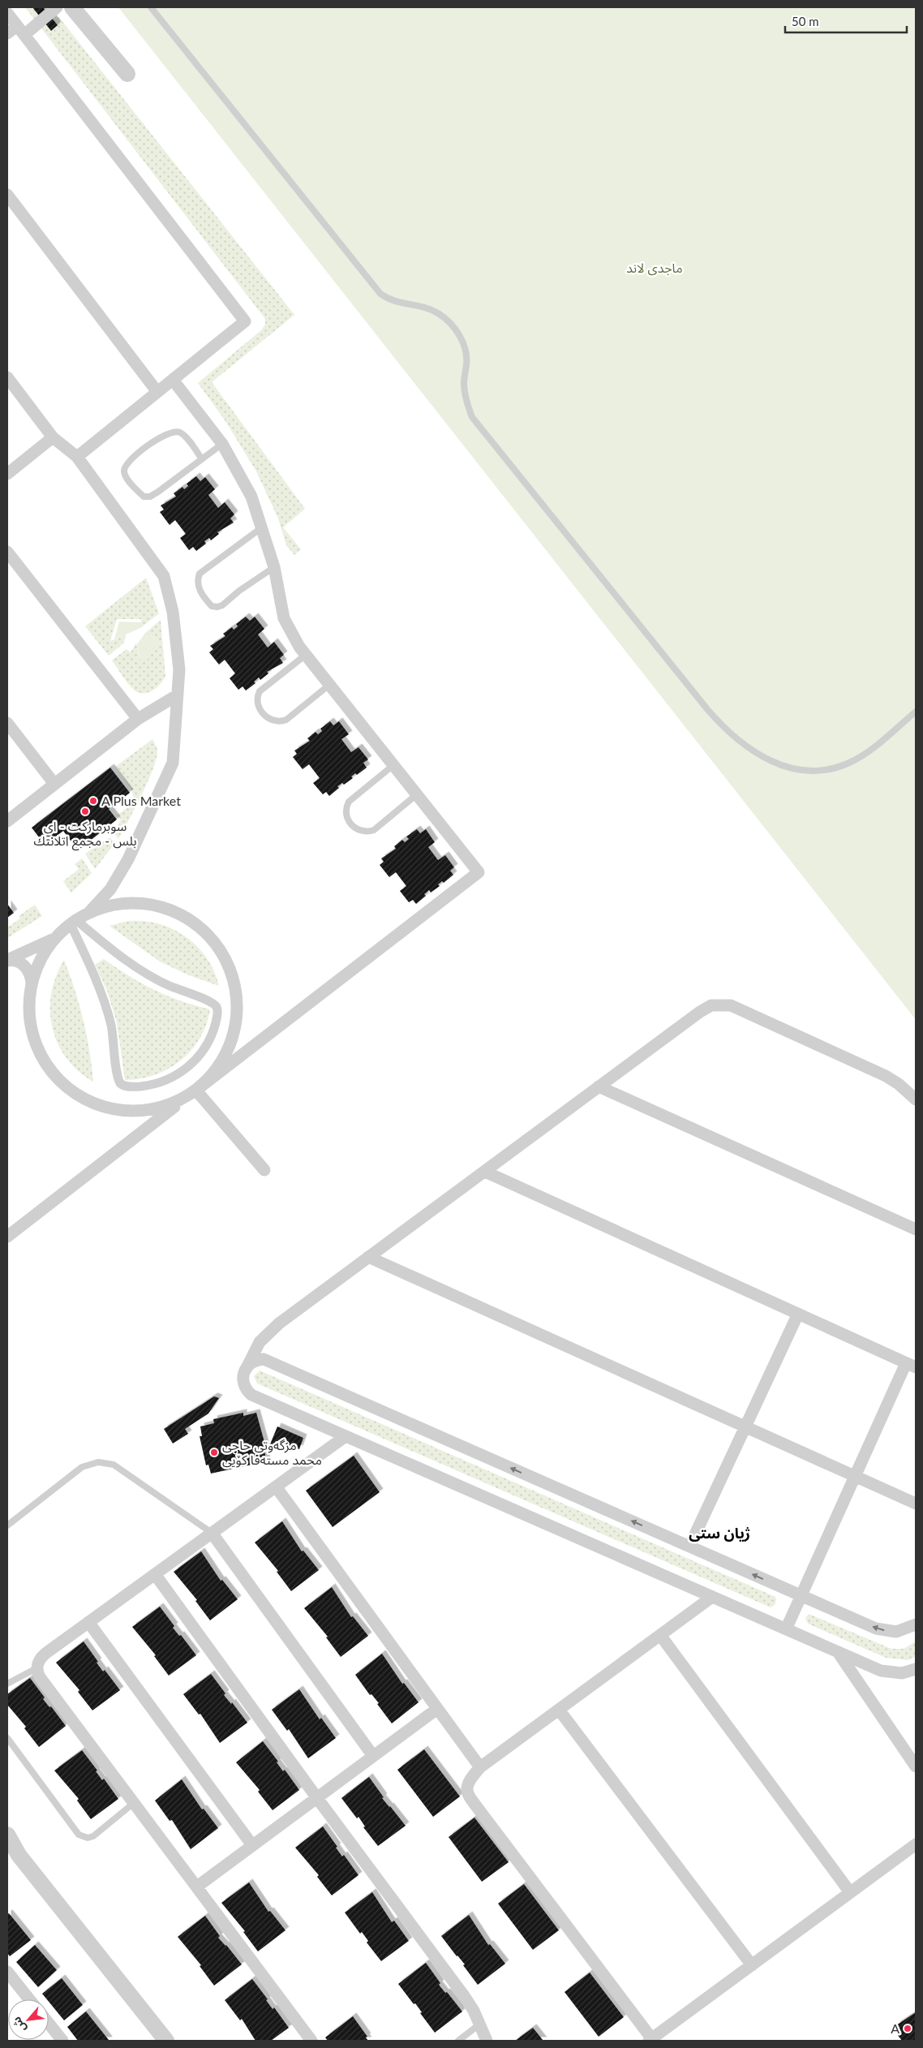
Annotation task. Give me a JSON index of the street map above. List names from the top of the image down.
{
  "districts": ["ژیان ستی"],
  "parks": ["ماجدی لاند"],
  "places": [
    "A Plus Market",
    "سوبرماركت - اي بلس - مجمع اتلانتك",
    "مزگەوتی حاجی محمد مستەفا کۆیی",
    "A"
  ],
  "scale_bar": "50 m",
  "north": "bottom left"
}
